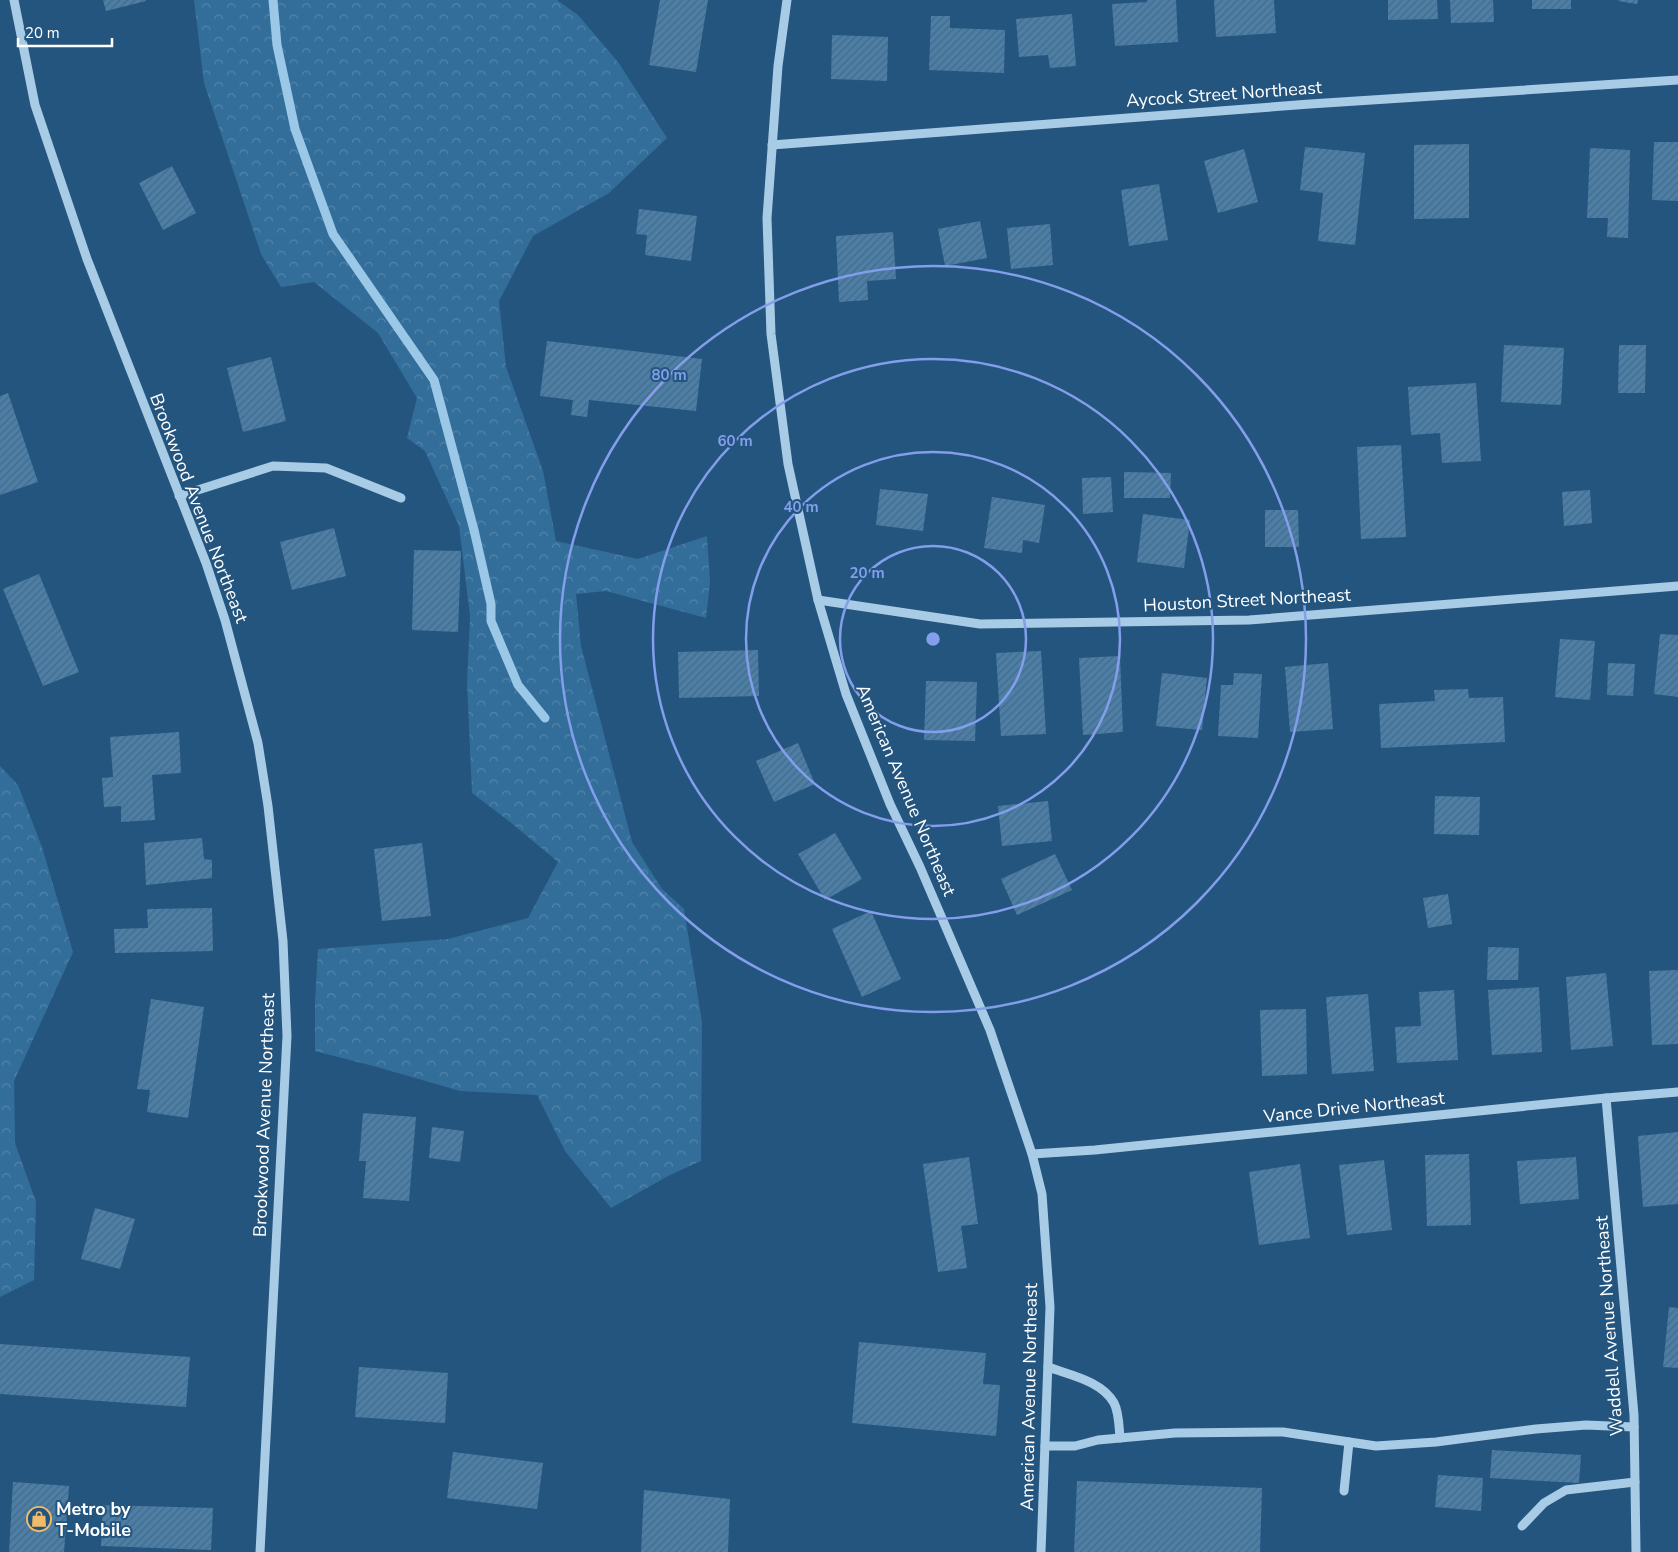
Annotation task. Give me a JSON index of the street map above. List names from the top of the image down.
{
  "streets": {
    "street": [
      "Aycock Street Northeast",
      "Brookwood Avenue Northeast",
      "Houston Street Northeast",
      "American Avenue Northeast",
      "Vance Drive Northeast",
      "Waddell Avenue Northeast"
    ]
  },
  "crossings": [
    ["Aycock Street Northeast", "American Avenue Northeast"],
    ["Houston Street Northeast", "American Avenue Northeast"],
    ["American Avenue Northeast", "Vance Drive Northeast"],
    ["Vance Drive Northeast", "Waddell Avenue Northeast"]
  ],
  "places": {
    "shop": ["Metro by T-Mobile"]
  },
  "scale_bar": "20 m",
  "rings": [
    "80 m",
    "60 m",
    "40 m",
    "20 m"
  ]
}
